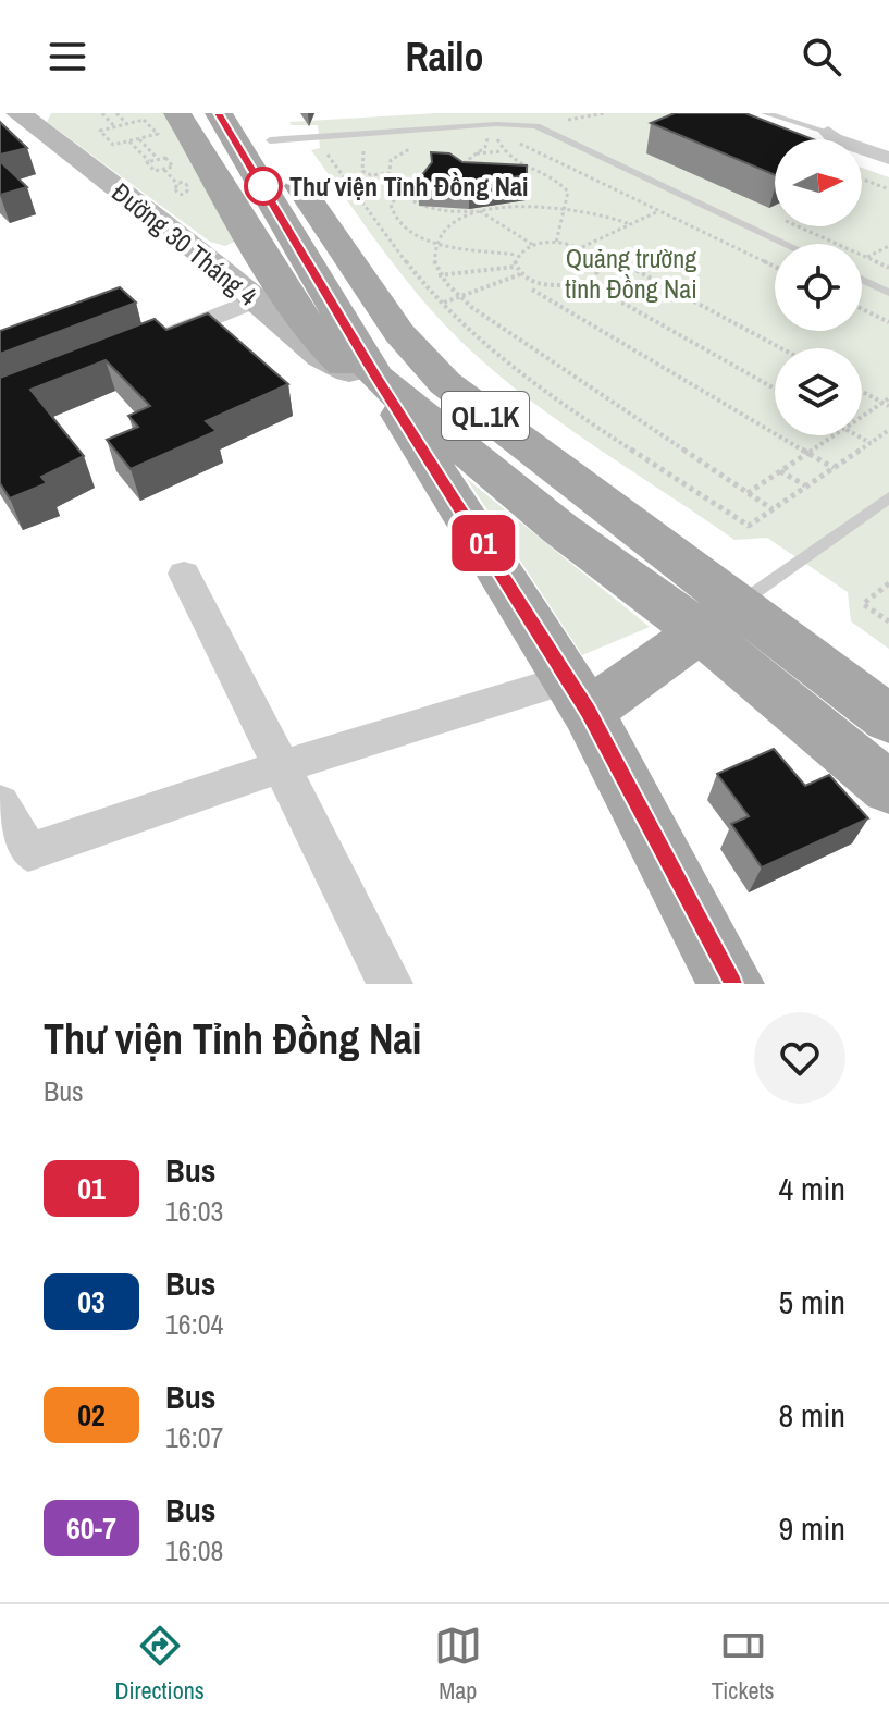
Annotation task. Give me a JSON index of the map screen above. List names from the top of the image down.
{
  "streets": {
    "main road": ["Đường 30 Tháng 4", "QL.1K"]
  },
  "crossings": [
    ["Đường 30 Tháng 4", "QL.1K"]
  ],
  "parks": ["Quảng trường tỉnh Đồng Nai"],
  "places": ["Thư viện Tỉnh Đồng Nai"],
  "lines": ["bus line 01"],
  "north": "right",
  "page": {
    "header": "Railo",
    "on_map": "01",
    "heading": ["Thư viện Tỉnh Đồng Nai", "Bus"],
    "list": [
      {
        "mark": "01",
        "name": "Bus",
        "note": "16:03",
        "value": "4 min"
      },
      {
        "mark": "03",
        "name": "Bus",
        "note": "16:04",
        "value": "5 min"
      },
      {
        "mark": "02",
        "name": "Bus",
        "note": "16:07",
        "value": "8 min"
      },
      {
        "mark": "60-7",
        "name": "Bus",
        "note": "16:08",
        "value": "9 min"
      }
    ],
    "tabs": ["Directions", "Map", "Tickets"]
  }
}
